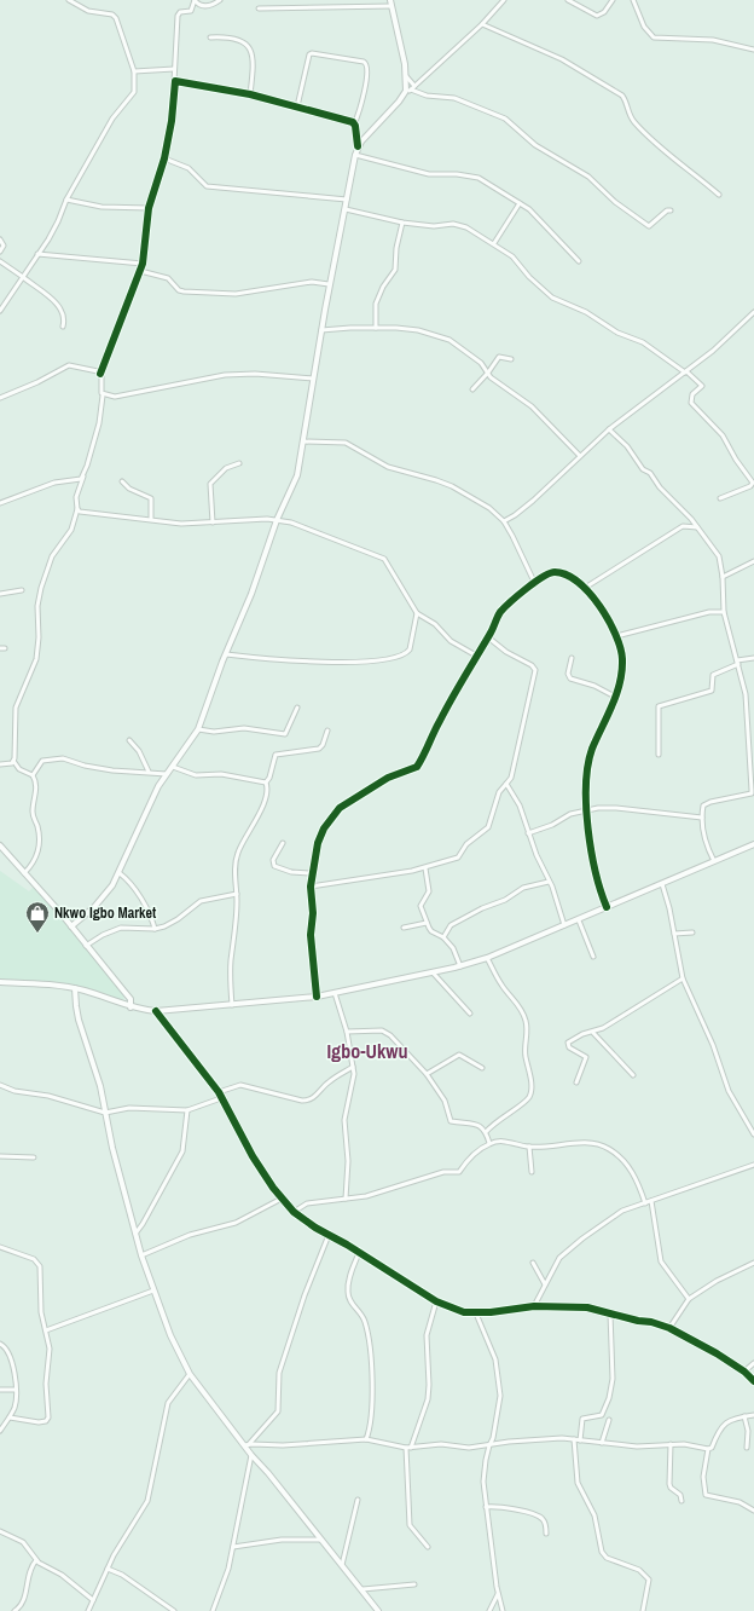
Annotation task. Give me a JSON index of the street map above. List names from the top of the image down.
{
  "districts": ["Igbo-Ukwu"],
  "places": {
    "shop": ["Nkwo Igbo Market"]
  }
}
